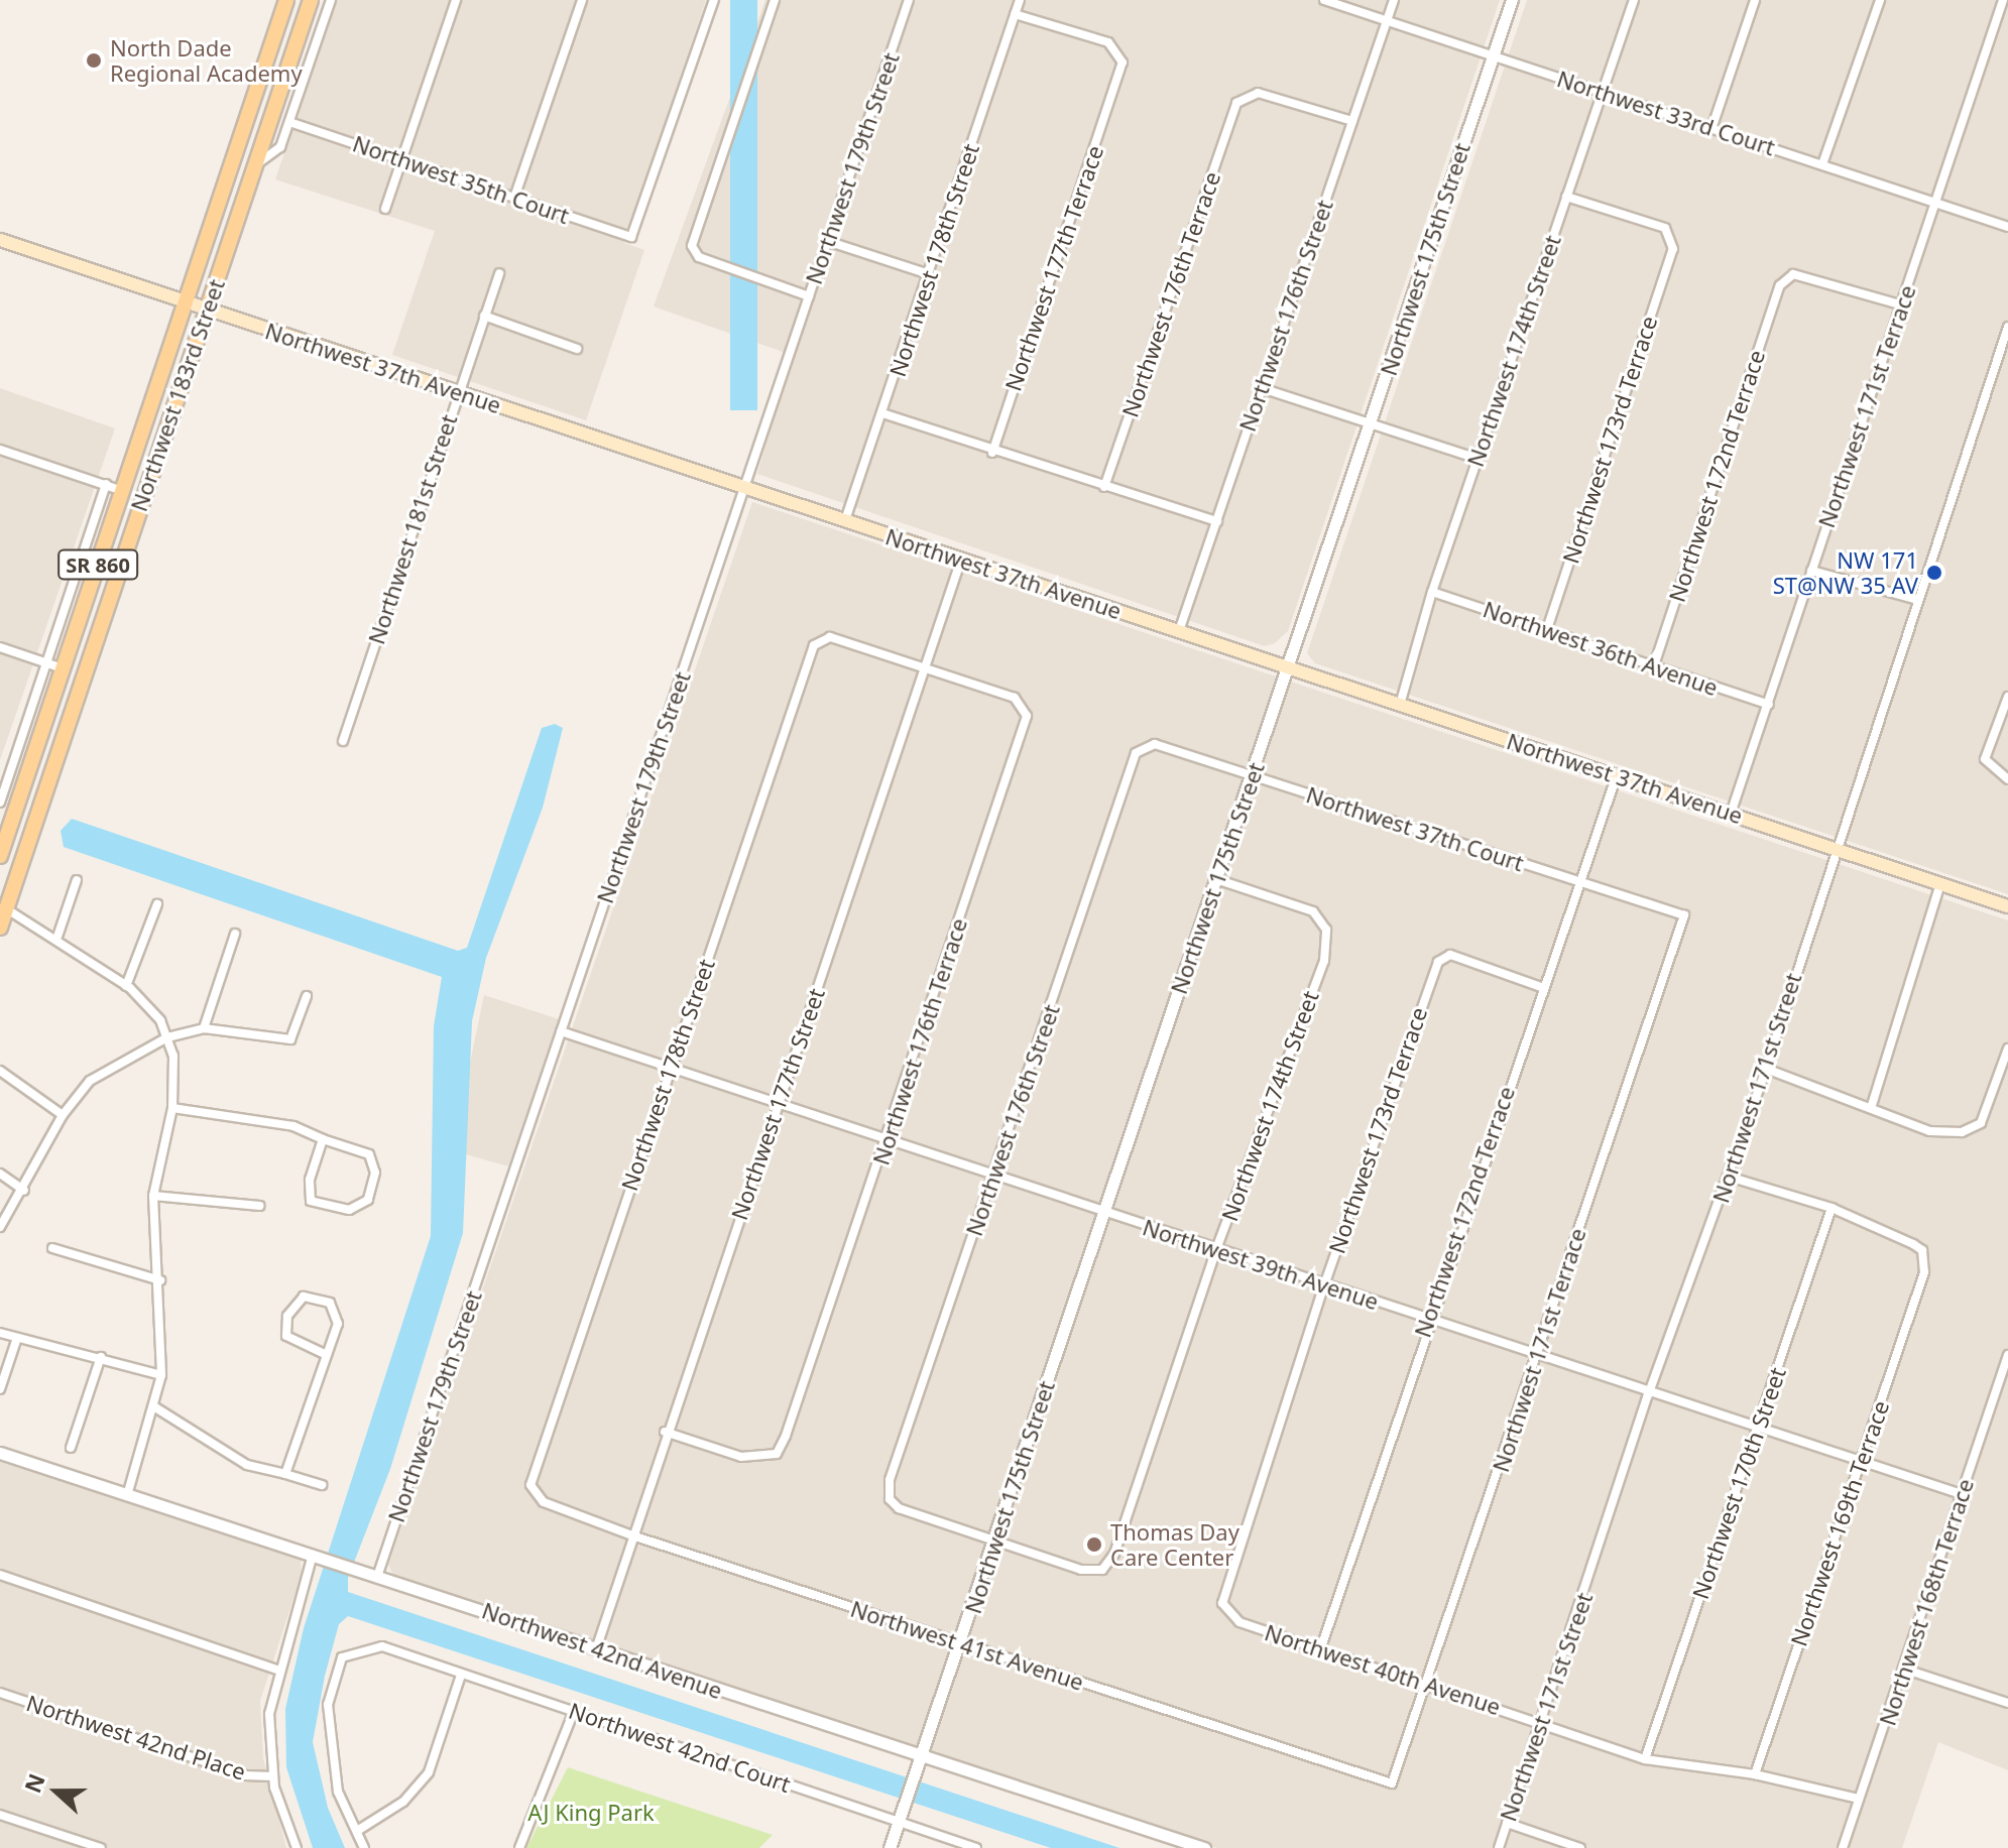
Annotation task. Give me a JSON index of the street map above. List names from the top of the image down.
{
  "streets": {
    "main road": ["Northwest 37th Avenue", "Northwest 183rd Street", "SR 860"],
    "street": [
      "Northwest 33rd Court",
      "Northwest 179th Street",
      "Northwest 35th Court",
      "Northwest 175th Street",
      "Northwest 178th Street",
      "Northwest 177th Terrace",
      "Northwest 176th Terrace",
      "Northwest 176th Street",
      "Northwest 174th Street",
      "Northwest 171st Terrace",
      "Northwest 173rd Terrace",
      "Northwest 172nd Terrace",
      "Northwest 181st Street",
      "Northwest 36th Avenue",
      "Northwest 37th Court",
      "Northwest 171st Street",
      "Northwest 177th Street",
      "Northwest 39th Avenue",
      "Northwest 170th Street",
      "Northwest 169th Terrace",
      "Northwest 168th Terrace",
      "Northwest 41st Avenue",
      "Northwest 42nd Avenue",
      "Northwest 40th Avenue",
      "Northwest 42nd Place",
      "Northwest 42nd Court"
    ]
  },
  "crossings": [
    ["Northwest 33rd Court", "Northwest 175th Street"],
    ["Northwest 33rd Court", "Northwest 176th Street"],
    ["Northwest 33rd Court", "Northwest 174th Street"],
    ["Northwest 33rd Court", "Northwest 171st Terrace"],
    ["Northwest 179th Street", "Northwest 37th Avenue"],
    ["Northwest 179th Street", "Northwest 39th Avenue"],
    ["Northwest 179th Street", "Northwest 42nd Avenue"],
    ["Northwest 175th Street", "Northwest 176th Street"],
    ["Northwest 175th Street", "Northwest 174th Street"],
    ["Northwest 175th Street", "Northwest 37th Avenue"],
    ["Northwest 175th Street", "Northwest 37th Court"],
    ["Northwest 175th Street", "Northwest 39th Avenue"],
    ["Northwest 175th Street", "Northwest 41st Avenue"],
    ["Northwest 175th Street", "Northwest 42nd Avenue"],
    ["Northwest 175th Street", "Northwest 42nd Court"],
    ["Northwest 178th Street", "Northwest 177th Terrace"],
    ["Northwest 178th Street", "Northwest 176th Terrace"],
    ["Northwest 178th Street", "Northwest 37th Avenue"],
    ["Northwest 178th Street", "Northwest 177th Street"],
    ["Northwest 178th Street", "Northwest 39th Avenue"],
    ["Northwest 178th Street", "Northwest 41st Avenue"],
    ["Northwest 176th Terrace", "Northwest 176th Street"],
    ["Northwest 176th Terrace", "Northwest 177th Street"],
    ["Northwest 176th Terrace", "Northwest 39th Avenue"],
    ["Northwest 176th Street", "Northwest 174th Street"],
    ["Northwest 176th Street", "Northwest 37th Avenue"],
    ["Northwest 176th Street", "Northwest 37th Court"],
    ["Northwest 176th Street", "Northwest 39th Avenue"],
    ["Northwest 174th Street", "Northwest 37th Avenue"],
    ["Northwest 174th Street", "Northwest 173rd Terrace"],
    ["Northwest 174th Street", "Northwest 36th Avenue"],
    ["Northwest 174th Street", "Northwest 39th Avenue"],
    ["Northwest 37th Avenue", "Northwest 183rd Street"],
    ["Northwest 37th Avenue", "Northwest 171st Terrace"],
    ["Northwest 37th Avenue", "Northwest 172nd Terrace"],
    ["Northwest 37th Avenue", "Northwest 181st Street"],
    ["Northwest 37th Avenue", "Northwest 171st Street"],
    ["Northwest 37th Avenue", "Northwest 177th Street"],
    ["Northwest 171st Terrace", "Northwest 172nd Terrace"],
    ["Northwest 171st Terrace", "Northwest 36th Avenue"],
    ["Northwest 171st Terrace", "Northwest 37th Court"],
    ["Northwest 171st Terrace", "Northwest 39th Avenue"],
    ["Northwest 171st Terrace", "Northwest 41st Avenue"],
    ["Northwest 171st Terrace", "Northwest 40th Avenue"],
    ["Northwest 173rd Terrace", "Northwest 172nd Terrace"],
    ["Northwest 173rd Terrace", "Northwest 36th Avenue"],
    ["Northwest 173rd Terrace", "Northwest 39th Avenue"],
    ["Northwest 173rd Terrace", "Northwest 40th Avenue"],
    ["Northwest 172nd Terrace", "Northwest 36th Avenue"],
    ["Northwest 172nd Terrace", "Northwest 37th Court"],
    ["Northwest 172nd Terrace", "Northwest 39th Avenue"],
    ["Northwest 172nd Terrace", "Northwest 40th Avenue"],
    ["Northwest 171st Street", "Northwest 39th Avenue"],
    ["Northwest 171st Street", "Northwest 40th Avenue"],
    ["Northwest 177th Street", "Northwest 39th Avenue"],
    ["Northwest 177th Street", "Northwest 41st Avenue"],
    ["Northwest 177th Street", "Northwest 42nd Avenue"],
    ["Northwest 39th Avenue", "Northwest 170th Street"],
    ["Northwest 39th Avenue", "Northwest 169th Terrace"],
    ["Northwest 39th Avenue", "Northwest 168th Terrace"],
    ["Northwest 170th Street", "Northwest 169th Terrace"],
    ["Northwest 170th Street", "Northwest 40th Avenue"],
    ["Northwest 169th Terrace", "Northwest 40th Avenue"],
    ["Northwest 168th Terrace", "Northwest 40th Avenue"]
  ],
  "parks": ["AJ King Park"],
  "places": ["North Dade Regional Academy", "NW 171 ST@NW 35 AV", "Thomas Day Care Center"],
  "north": "left"
}
